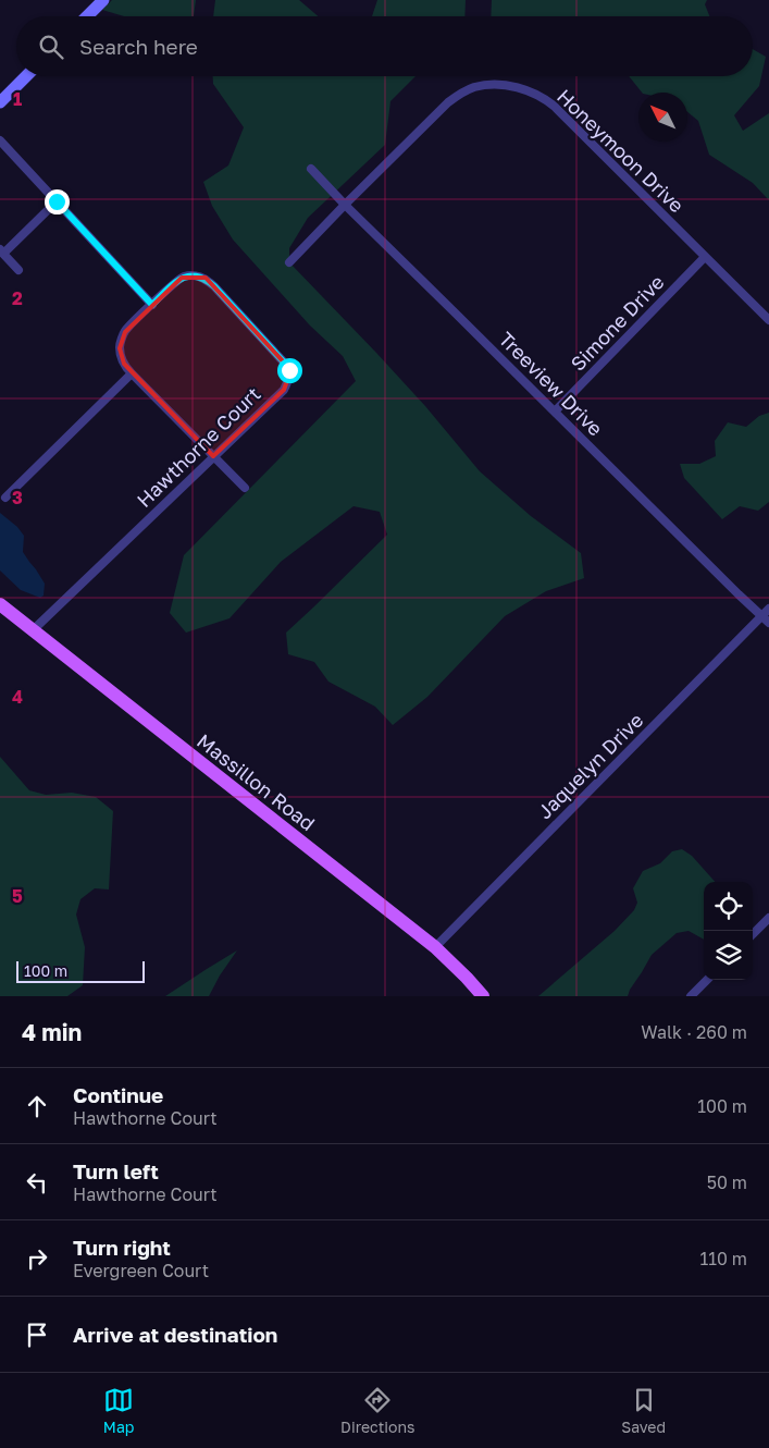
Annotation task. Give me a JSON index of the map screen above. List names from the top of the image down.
{
  "streets": {
    "main road": ["Massillon Road"],
    "street": [
      "Honeymoon Drive",
      "Simone Drive",
      "Treeview Drive",
      "Hawthorne Court",
      "Jaquelyn Drive"
    ]
  },
  "crossings": [
    ["Honeymoon Drive", "Simone Drive"],
    ["Honeymoon Drive", "Treeview Drive"],
    ["Simone Drive", "Treeview Drive"],
    ["Treeview Drive", "Jaquelyn Drive"],
    ["Hawthorne Court", "Massillon Road"],
    ["Jaquelyn Drive", "Massillon Road"]
  ],
  "scale_bar": "100 m",
  "north": "top left",
  "page": {
    "search": "Search here",
    "scale": "100 m",
    "heading": ["4 min", "Walk · 260 m"],
    "list": [
      ["Continue", "Hawthorne Court", "100 m"],
      ["Turn left", "Hawthorne Court", "50 m"],
      ["Turn right", "Evergreen Court", "110 m"],
      "Arrive at destination"
    ],
    "nav": ["Map", "Directions", "Saved"]
  },
  "grid": {
    "rows": [
      "1",
      "2",
      "3",
      "4",
      "5"
    ]
  }
}
